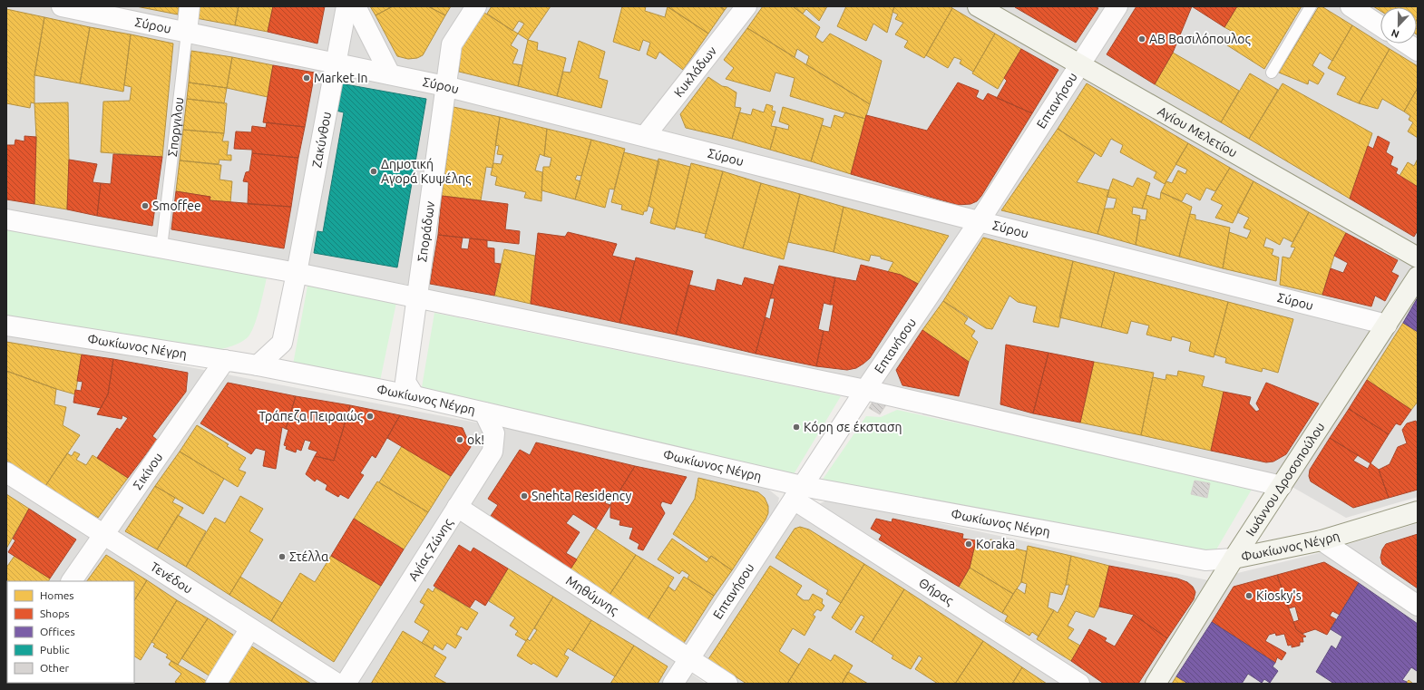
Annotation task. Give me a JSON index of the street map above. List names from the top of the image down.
{
  "streets": {
    "street": [
      "Σύρου",
      "Κυκλάδων",
      "Επτανήσου",
      "Σποργιλου",
      "Αγίου Μελετίου",
      "Ζακύνθου",
      "Σποράδων",
      "Φωκίωνος Νέγρη",
      "Σικίνου",
      "Ιωάννου Δροσοπούλου",
      "Αγίας Ζώνης",
      "Τενέδου",
      "Θήρας",
      "Μηθύμνης"
    ]
  },
  "crossings": [
    ["Σύρου", "Κυκλάδων"],
    ["Σύρου", "Επτανήσου"],
    ["Σύρου", "Σποργιλου"],
    ["Σύρου", "Ζακύνθου"],
    ["Σύρου", "Σποράδων"],
    ["Σύρου", "Ιωάννου Δροσοπούλου"],
    ["Επτανήσου", "Αγίου Μελετίου"],
    ["Επτανήσου", "Φωκίωνος Νέγρη"],
    ["Επτανήσου", "Θήρας"],
    ["Επτανήσου", "Μηθύμνης"],
    ["Ζακύνθου", "Φωκίωνος Νέγρη"],
    ["Σποράδων", "Φωκίωνος Νέγρη"],
    ["Φωκίωνος Νέγρη", "Σικίνου"],
    ["Φωκίωνος Νέγρη", "Ιωάννου Δροσοπούλου"],
    ["Φωκίωνος Νέγρη", "Αγίας Ζώνης"],
    ["Φωκίωνος Νέγρη", "Θήρας"],
    ["Σικίνου", "Τενέδου"],
    ["Αγίας Ζώνης", "Μηθύμνης"]
  ],
  "places": [
    "ΑΒ Βασιλόπουλος",
    "Market In",
    "Δημοτική Αγορά Κυψέλης",
    "Smoffee",
    "Τράπεζα Πειραιώς",
    "Κόρη σε έκσταση",
    "ok!",
    "Snehta Residency",
    "Koraka",
    "Στέλλα",
    "Kiosky's"
  ],
  "legend": [
    "Homes",
    "Shops",
    "Offices",
    "Public",
    "Other"
  ],
  "north": "bottom"
}
